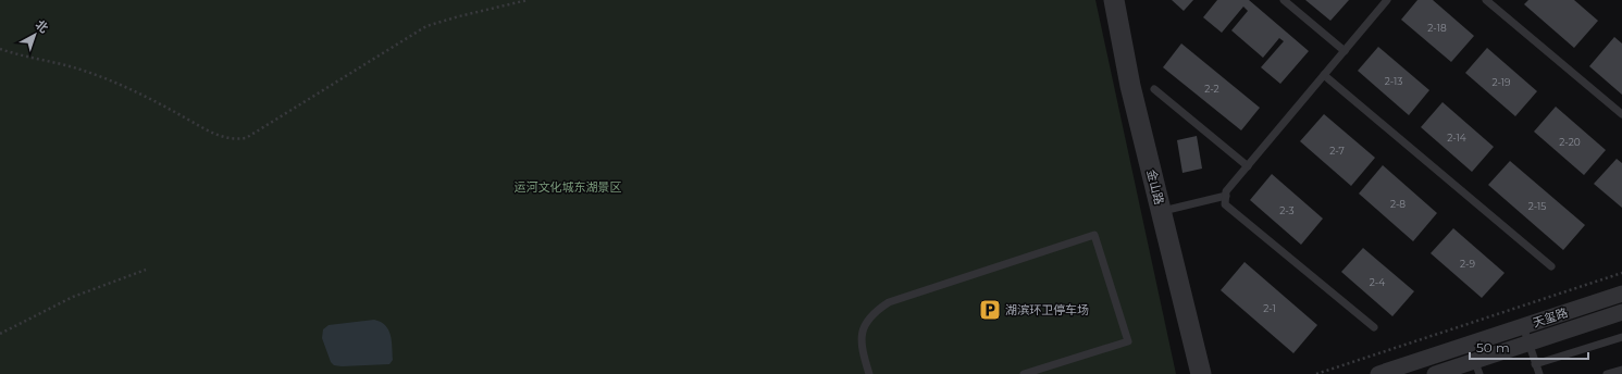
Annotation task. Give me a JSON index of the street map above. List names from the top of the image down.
{
  "streets": {
    "street": ["金山路", "天玺路"]
  },
  "parks": ["运河文化城东湖景区"],
  "places": {
    "parking": ["湖滨环卫停车场"]
  },
  "house_numbers": [
    "2-18",
    "2-13",
    "2-19",
    "2-2",
    "2-14",
    "2-20",
    "2-7",
    "2-8",
    "2-15",
    "2-3",
    "2-9",
    "2-4",
    "2-1"
  ],
  "scale_bar": "50 m",
  "north": "top right"
}
